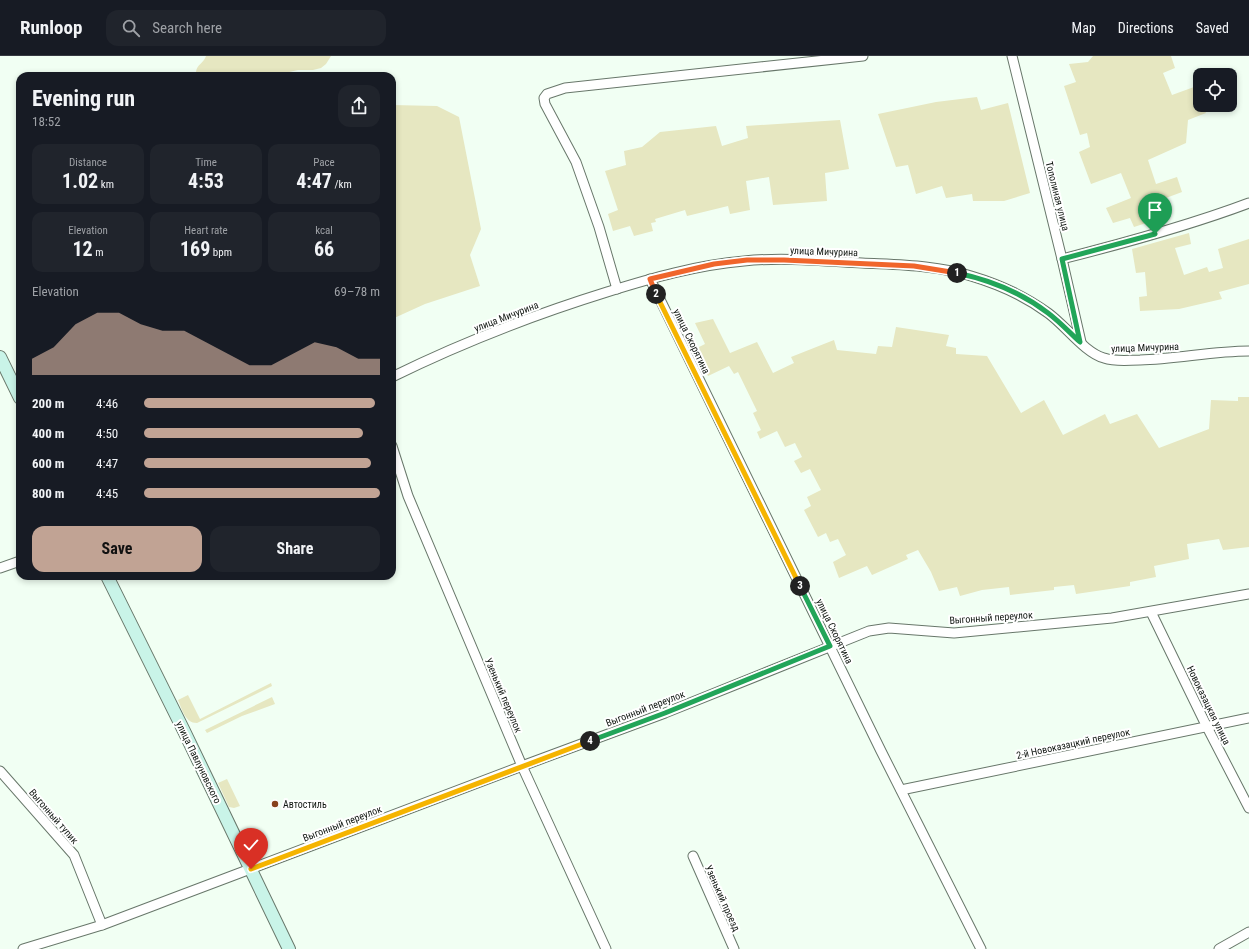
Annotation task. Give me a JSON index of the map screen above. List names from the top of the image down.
{
  "streets": {
    "street": [
      "Тополиная улица",
      "улица Мичурина",
      "улица Скорятина",
      "Выгонный переулок",
      "Узенький переулок",
      "Новоказацкая улица",
      "2-й Новоказацкий переулок",
      "улица Павлуновского",
      "Выгонный тупик",
      "Узенький проезд"
    ]
  },
  "crossings": [
    ["Тополиная улица", "улица Мичурина"],
    ["улица Мичурина", "улица Скорятина"],
    ["улица Скорятина", "Выгонный переулок"],
    ["улица Скорятина", "2-й Новоказацкий переулок"],
    ["Выгонный переулок", "Узенький переулок"],
    ["Выгонный переулок", "Новоказацкая улица"],
    ["Выгонный переулок", "улица Павлуновского"],
    ["Выгонный переулок", "Выгонный тупик"],
    ["Новоказацкая улица", "2-й Новоказацкий переулок"]
  ],
  "places": ["Автостиль"],
  "page": {
    "header": "Runloop",
    "search": "Search here",
    "nav": ["Map", "Directions", "Saved"],
    "heading": ["Evening run", "18:52"],
    "stats": [
      ["Distance", "1.02 km"],
      ["Time", "4:53"],
      ["Pace", "4:47 /km"],
      ["Elevation", "12 m"],
      ["Heart rate", "169 bpm"],
      ["kcal", "66"]
    ],
    "pins": [
      "1",
      "2",
      "3",
      "4"
    ],
    "chart": ["Elevation", "69–78 m"],
    "list": [
      {
        "name": "200 m",
        "note": "4:46"
      },
      {
        "name": "400 m",
        "note": "4:50"
      },
      {
        "name": "600 m",
        "note": "4:47"
      },
      {
        "name": "800 m",
        "note": "4:45"
      }
    ],
    "buttons": ["Save", "Share"]
  }
}
